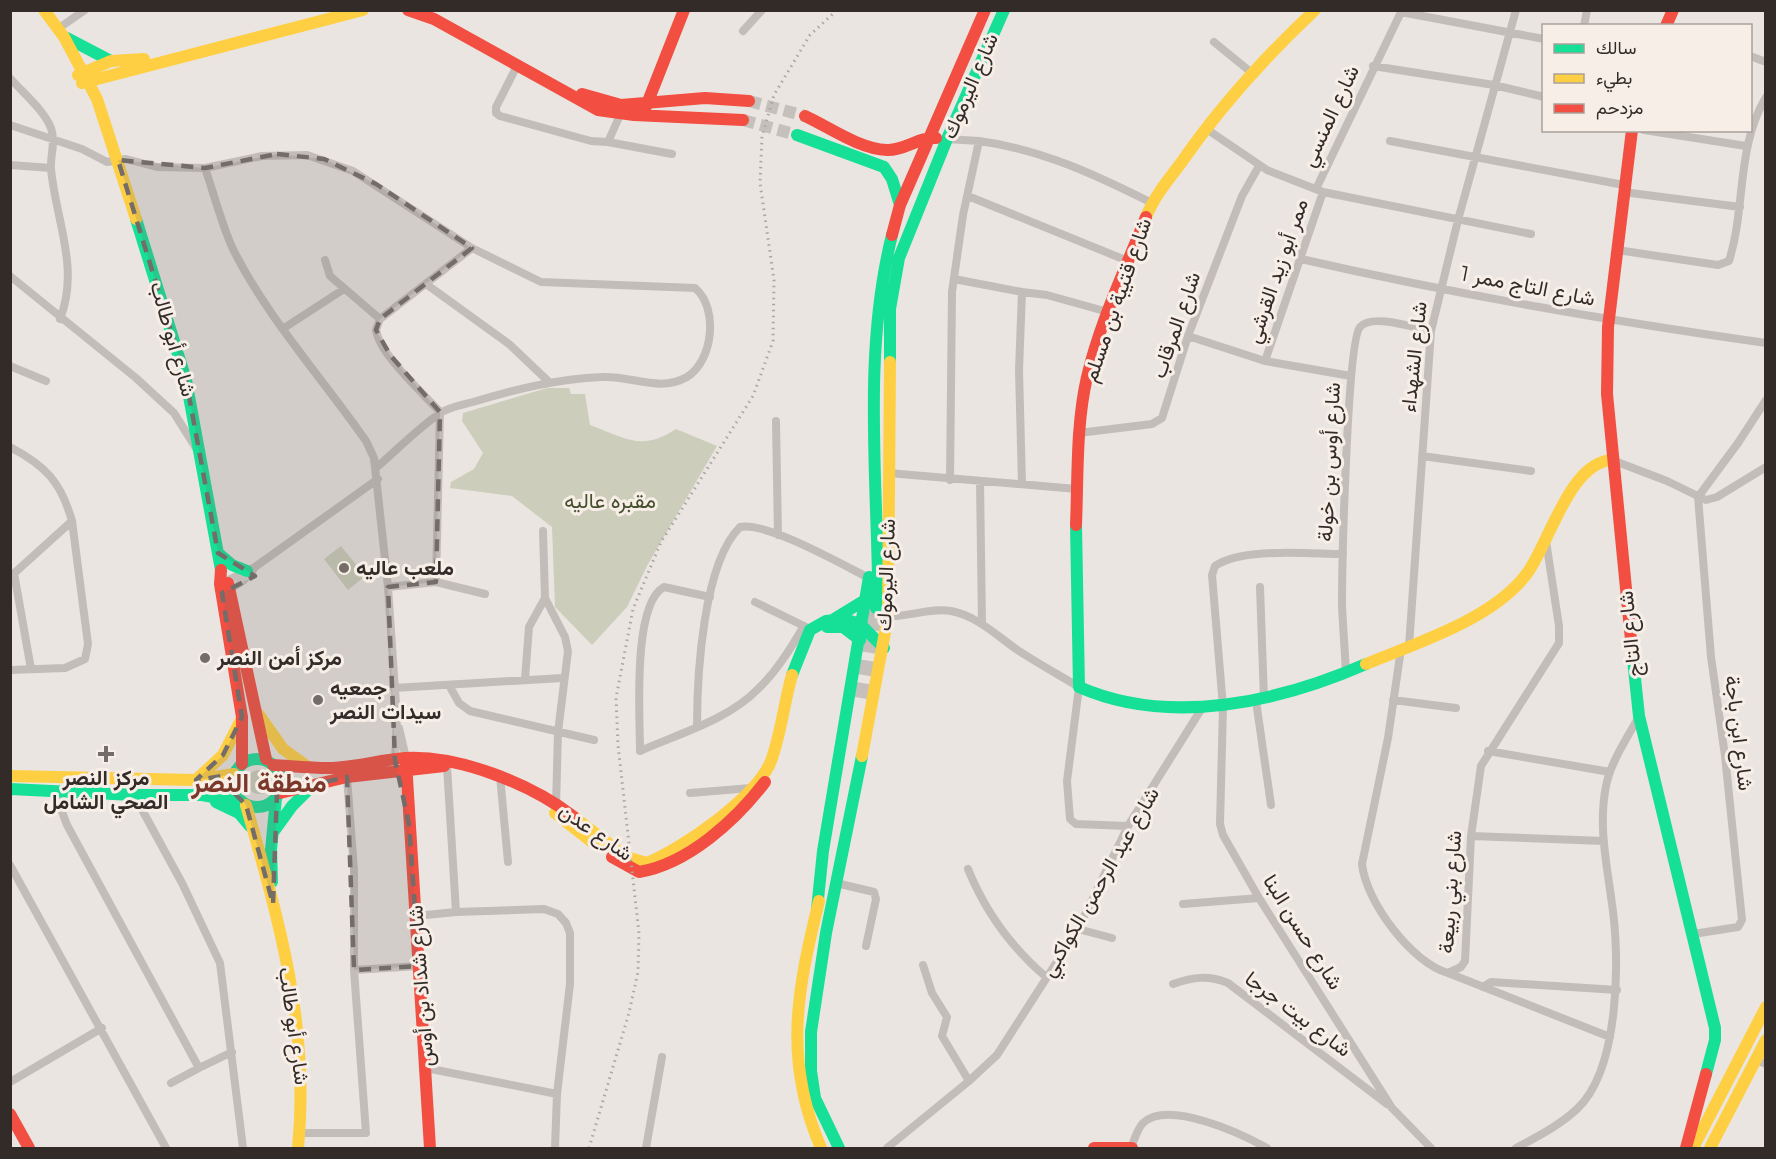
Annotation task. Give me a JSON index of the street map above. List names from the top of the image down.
{
  "streets": {
    "main road": [
      "شارع اليرموك",
      "شارع قتيبة بن مسلم",
      "شارع أبو طالب",
      "شارع التاج",
      "شارع عدن",
      "شارع شداد بن أوس"
    ],
    "street": [
      "شارع المنسي",
      "ممر أبو زيد القرشي",
      "شارع التاج ممر 1",
      "شارع المرقاب",
      "شارع الشهداء",
      "شارع أوس بن خولة",
      "شارع ابن باجة",
      "شارع عبد الرحمن الكواكبي",
      "شارع بني ربيعة",
      "شارع حسن البنا",
      "شارع بيت جرجا"
    ]
  },
  "crossings": [
    ["شارع المنسي", "ممر أبو زيد القرشي"],
    ["شارع المنسي", "شارع قتيبة بن مسلم"],
    ["شارع المنسي", "شارع المرقاب"],
    ["ممر أبو زيد القرشي", "شارع التاج ممر 1"],
    ["شارع التاج ممر 1", "شارع الشهداء"],
    ["شارع التاج ممر 1", "شارع التاج"],
    ["شارع قتيبة بن مسلم", "شارع المرقاب"],
    ["شارع أبو طالب", "شارع عدن"],
    ["شارع الشهداء", "شارع أوس بن خولة"],
    ["شارع الشهداء", "شارع بني ربيعة"],
    ["شارع التاج", "شارع ابن باجة"],
    ["شارع عدن", "شارع شداد بن أوس"],
    ["شارع حسن البنا", "شارع بيت جرجا"]
  ],
  "districts": ["منطقة النصر"],
  "parks": ["مقبره عاليه"],
  "places": {
    "other": ["ملعب عاليه", "مركز أمن النصر", "جمعيه سيدات النصر"],
    "health": ["مركز النصر الصحي الشامل"]
  },
  "legend": ["سالك", "بطيء", "مزدحم"]
}
